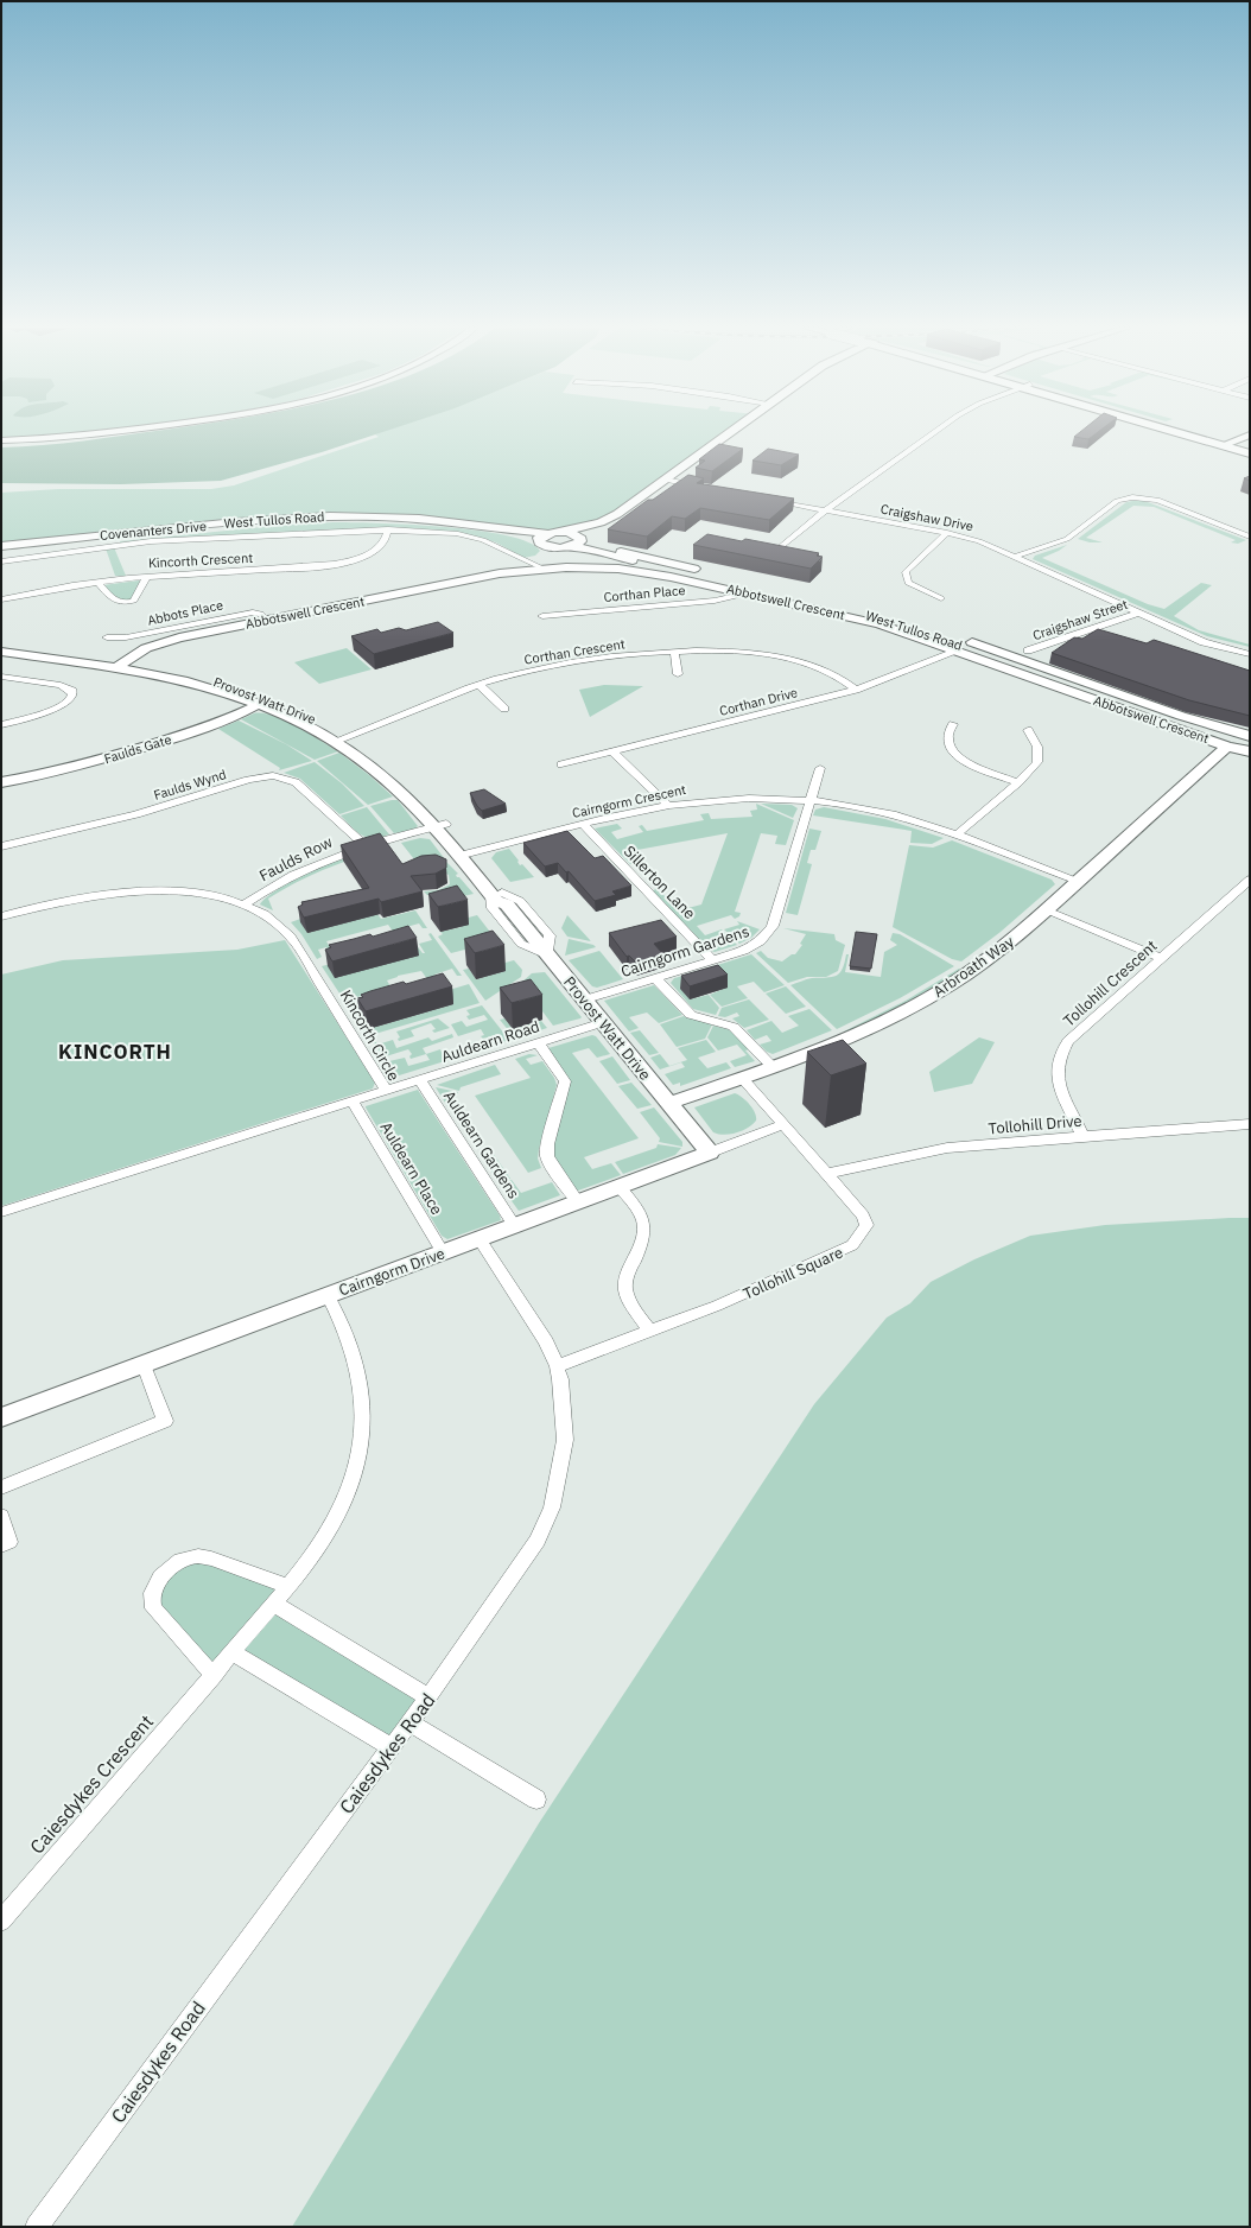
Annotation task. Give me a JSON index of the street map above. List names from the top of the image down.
{
  "streets": {
    "street": [
      "Craigshaw Drive",
      "West Tullos Road",
      "Covenanters Drive",
      "Kincorth Crescent",
      "Corthan Place",
      "Abbotswell Crescent",
      "Abbots Place",
      "Craigshaw Street",
      "Corthan Crescent",
      "Provost Watt Drive",
      "Corthan Drive",
      "Faulds Gate",
      "Faulds Wynd",
      "Cairngorm Crescent",
      "Faulds Row",
      "Sillerton Lane",
      "Cairngorm Gardens",
      "Arbroath Way",
      "Tollohill Crescent",
      "Kincorth Circle",
      "Auldearn Road",
      "Tollohill Drive",
      "Auldearn Gardens",
      "Auldearn Place",
      "Cairngorm Drive",
      "Tollohill Square",
      "Caiesdykes Road",
      "Caiesdykes Crescent"
    ]
  },
  "crossings": [
    ["Craigshaw Drive", "Craigshaw Street"],
    ["West Tullos Road", "Abbotswell Crescent"],
    ["Covenanters Drive", "Kincorth Crescent"],
    ["Covenanters Drive", "Abbotswell Crescent"],
    ["Corthan Place", "Abbotswell Crescent"],
    ["Abbotswell Crescent", "Abbots Place"],
    ["Abbotswell Crescent", "Provost Watt Drive"],
    ["Abbotswell Crescent", "Corthan Drive"],
    ["Abbotswell Crescent", "Arbroath Way"],
    ["Corthan Crescent", "Provost Watt Drive"],
    ["Corthan Crescent", "Corthan Drive"],
    ["Provost Watt Drive", "Faulds Gate"],
    ["Provost Watt Drive", "Cairngorm Crescent"],
    ["Provost Watt Drive", "Faulds Row"],
    ["Provost Watt Drive", "Cairngorm Gardens"],
    ["Provost Watt Drive", "Arbroath Way"],
    ["Provost Watt Drive", "Auldearn Road"],
    ["Provost Watt Drive", "Cairngorm Drive"],
    ["Faulds Wynd", "Faulds Row"],
    ["Cairngorm Crescent", "Sillerton Lane"],
    ["Cairngorm Crescent", "Cairngorm Gardens"],
    ["Cairngorm Crescent", "Arbroath Way"],
    ["Faulds Row", "Kincorth Circle"],
    ["Sillerton Lane", "Cairngorm Gardens"],
    ["Arbroath Way", "Tollohill Square"],
    ["Tollohill Crescent", "Tollohill Drive"],
    ["Kincorth Circle", "Auldearn Road"],
    ["Kincorth Circle", "Auldearn Place"],
    ["Auldearn Road", "Auldearn Gardens"],
    ["Tollohill Drive", "Tollohill Square"],
    ["Auldearn Gardens", "Cairngorm Drive"],
    ["Auldearn Place", "Cairngorm Drive"],
    ["Cairngorm Drive", "Tollohill Square"],
    ["Cairngorm Drive", "Caiesdykes Road"],
    ["Cairngorm Drive", "Caiesdykes Crescent"],
    ["Tollohill Square", "Caiesdykes Road"]
  ],
  "districts": ["KINCORTH"]
}
